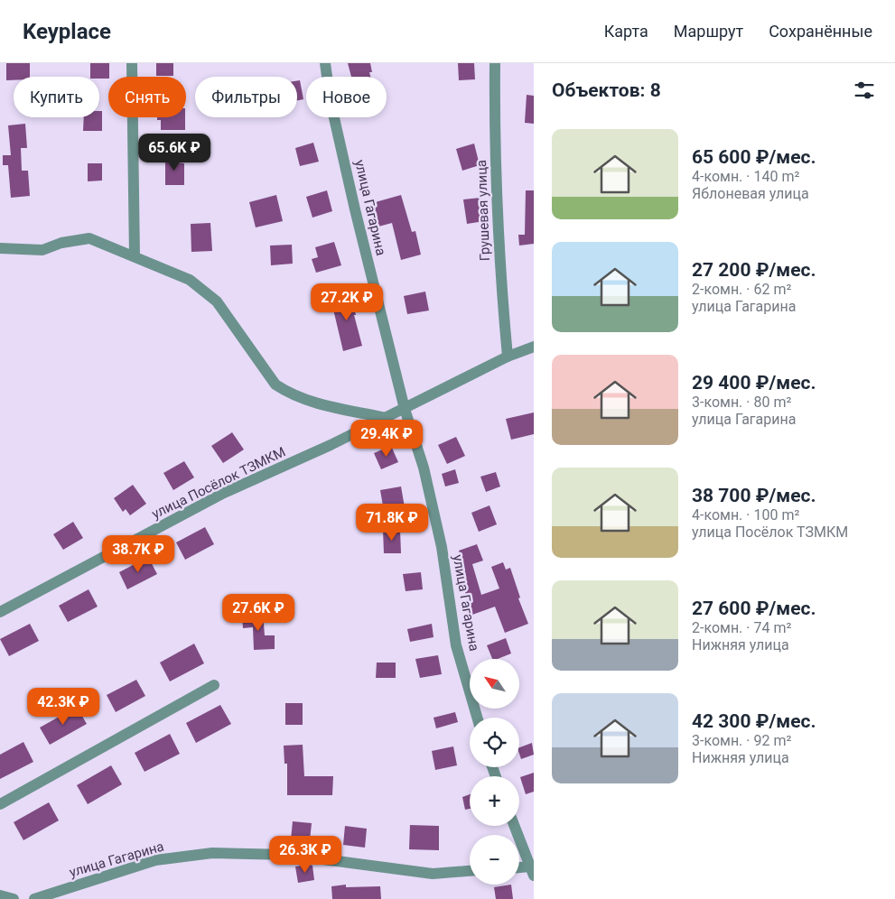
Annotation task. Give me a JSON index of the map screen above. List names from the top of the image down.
{
  "streets": {
    "street": ["улица Гагарина", "Грушевая улица", "улица Посёлок ТЗМКМ"]
  },
  "crossings": [
    ["улица Гагарина", "улица Посёлок ТЗМКМ"],
    ["Грушевая улица", "улица Посёлок ТЗМКМ"]
  ],
  "north": "top left",
  "page": {
    "header": "Keyplace",
    "nav": ["Карта", "Маршрут", "Сохранённые"],
    "heading": "Объектов: 8",
    "chip": [
      "Купить",
      "Снять",
      "Фильтры",
      "Новое"
    ],
    "list": [
      {
        "name": "65 600 ₽/мес.",
        "note": "4-комн. · 140 m² · Яблоневая улица"
      },
      {
        "name": "27 200 ₽/мес.",
        "note": "2-комн. · 62 m² · улица Гагарина"
      },
      {
        "name": "29 400 ₽/мес.",
        "note": "3-комн. · 80 m² · улица Гагарина"
      },
      {
        "name": "38 700 ₽/мес.",
        "note": "4-комн. · 100 m² · улица Посёлок ТЗМКМ"
      },
      {
        "name": "27 600 ₽/мес.",
        "note": "2-комн. · 74 m² · Нижняя улица"
      },
      {
        "name": "42 300 ₽/мес.",
        "note": "3-комн. · 92 m² · Нижняя улица"
      }
    ],
    "price": [
      "65.6K ₽",
      "27.2K ₽",
      "29.4K ₽",
      "71.8K ₽",
      "38.7K ₽",
      "27.6K ₽",
      "42.3K ₽",
      "26.3K ₽"
    ],
    "map_buttons": ["+", "−"]
  }
}
